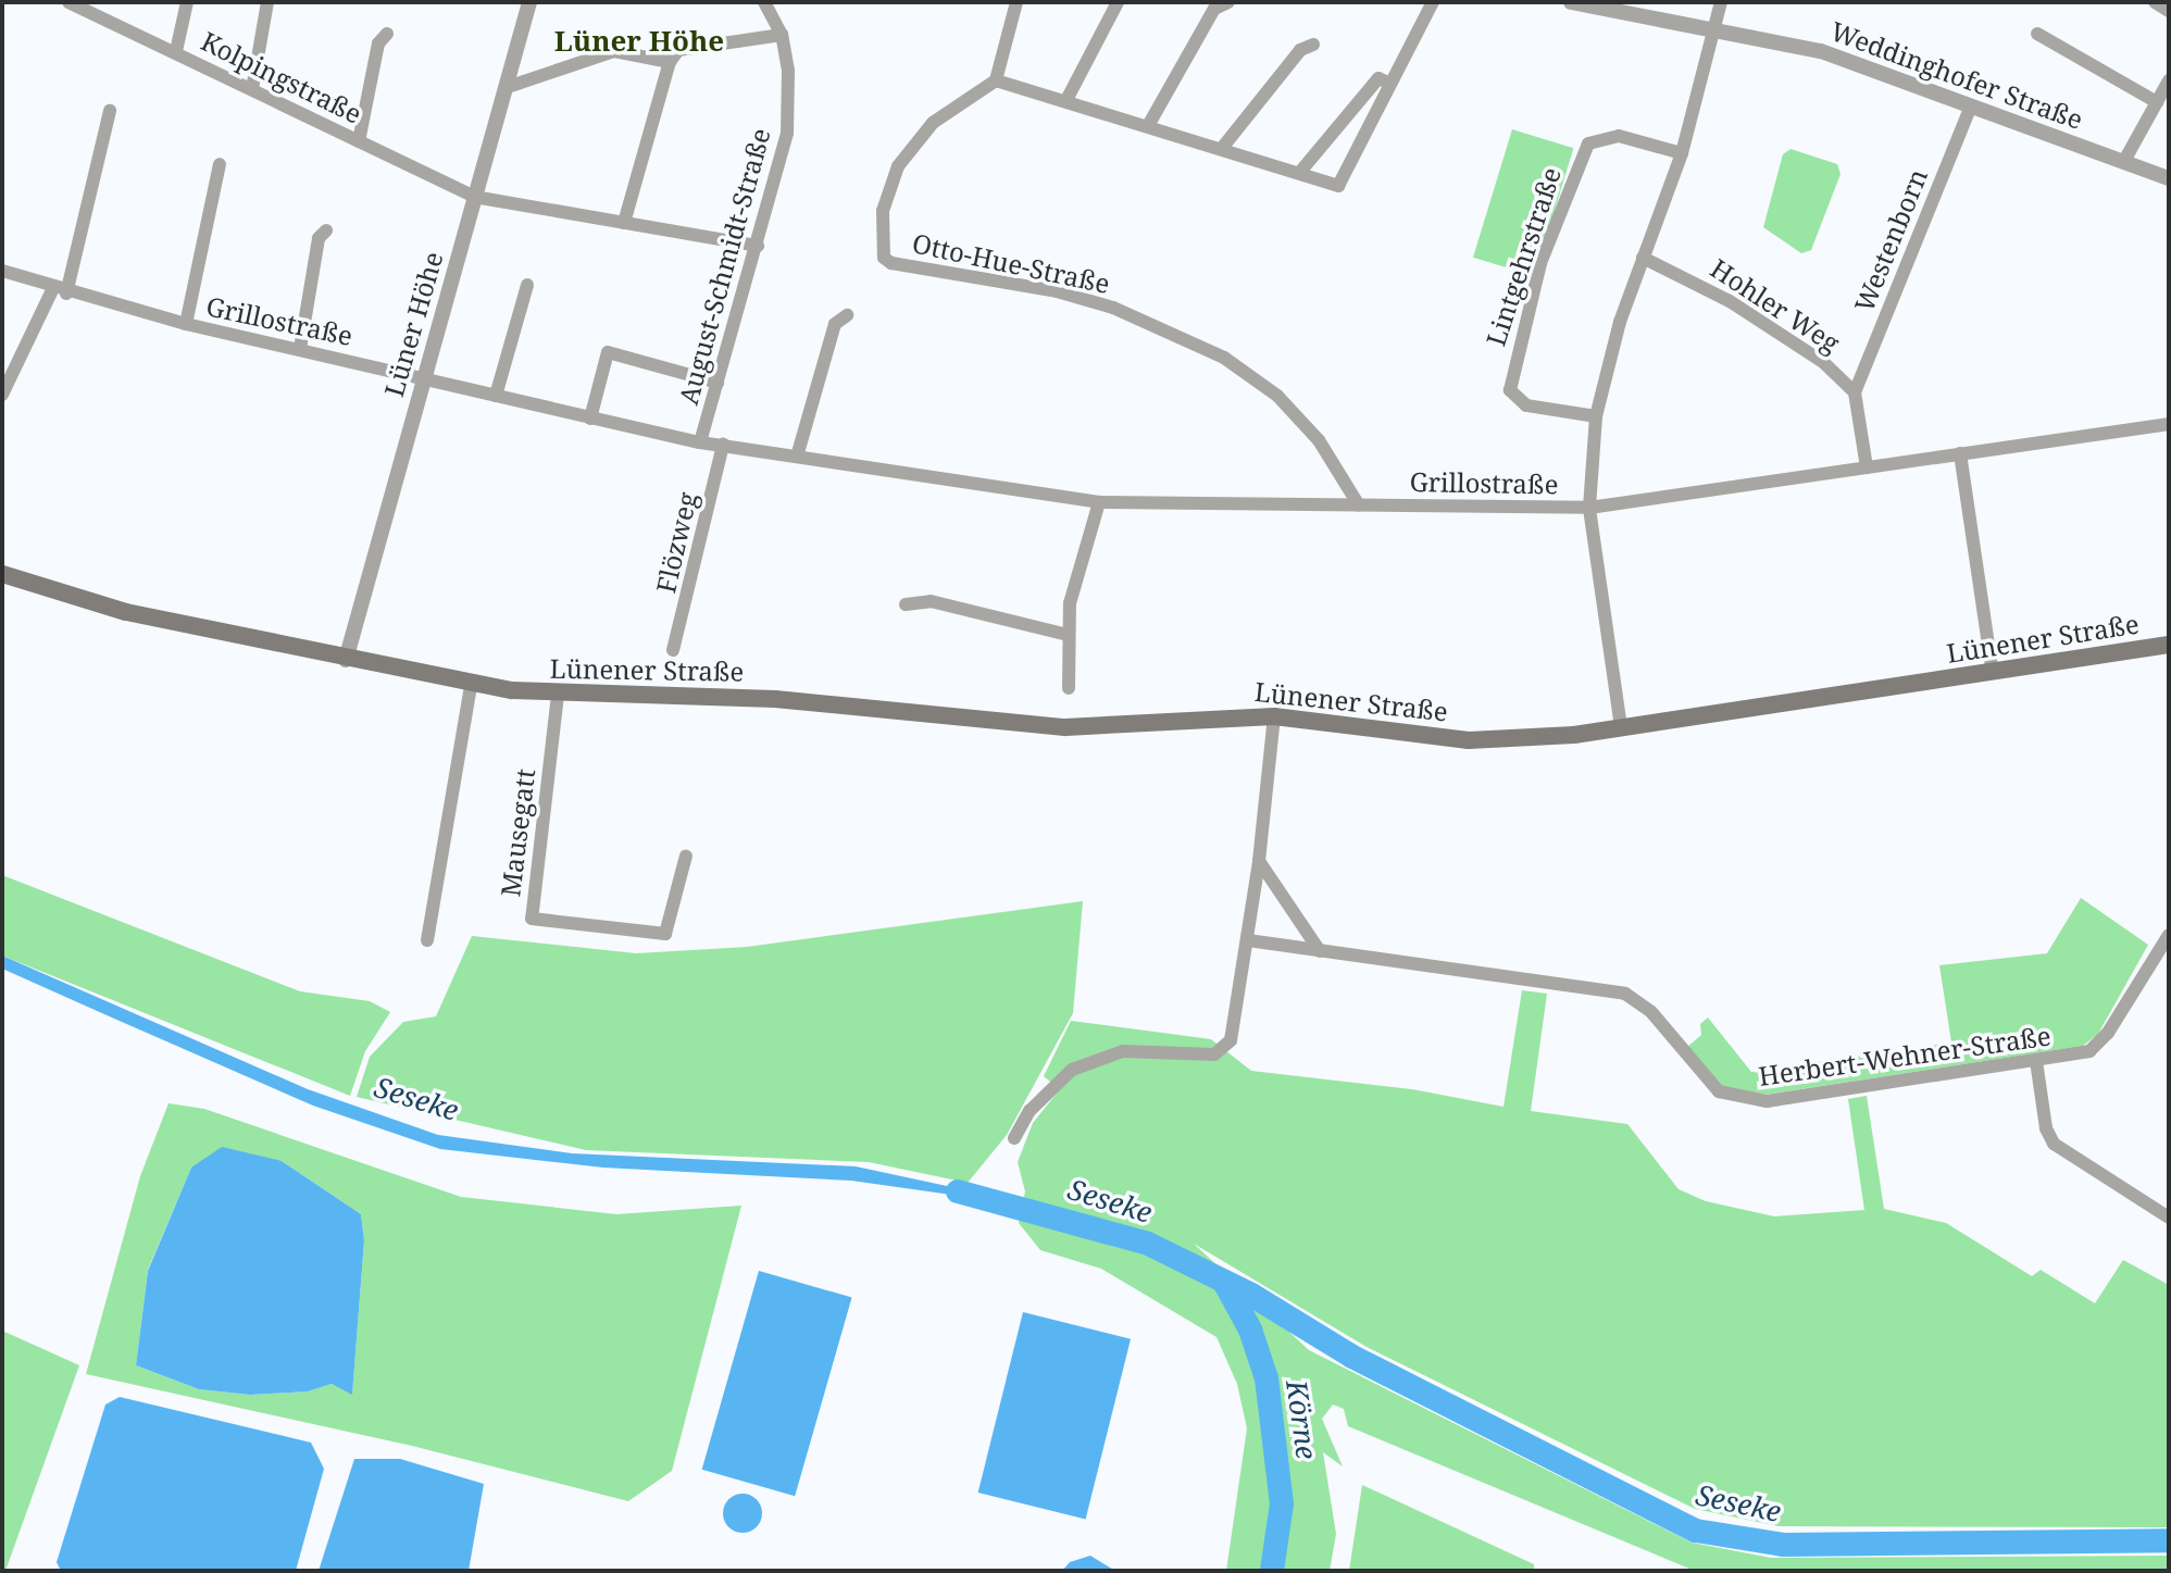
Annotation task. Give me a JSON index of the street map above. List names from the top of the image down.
{
  "streets": {
    "main road": ["Lünener Straße"],
    "street": [
      "Weddinghofer Straße",
      "Kolpingstraße",
      "Westenborn",
      "Lintgehrstraße",
      "Otto-Hue-Straße",
      "August-Schmidt-Straße",
      "Hohler Weg",
      "Grillostraße",
      "Lüner Höhe",
      "Flözweg",
      "Mausegatt",
      "Herbert-Wehner-Straße"
    ]
  },
  "crossings": [
    ["Weddinghofer Straße", "Westenborn"],
    ["Kolpingstraße", "August-Schmidt-Straße"],
    ["Kolpingstraße", "Lüner Höhe"],
    ["Westenborn", "Hohler Weg"],
    ["Otto-Hue-Straße", "Grillostraße"],
    ["August-Schmidt-Straße", "Grillostraße"],
    ["Grillostraße", "Lüner Höhe"],
    ["Grillostraße", "Flözweg"],
    ["Lüner Höhe", "Lünener Straße"],
    ["Lünener Straße", "Mausegatt"]
  ],
  "districts": ["Lüner Höhe"],
  "water": ["Seseke", "Körne"]
}
